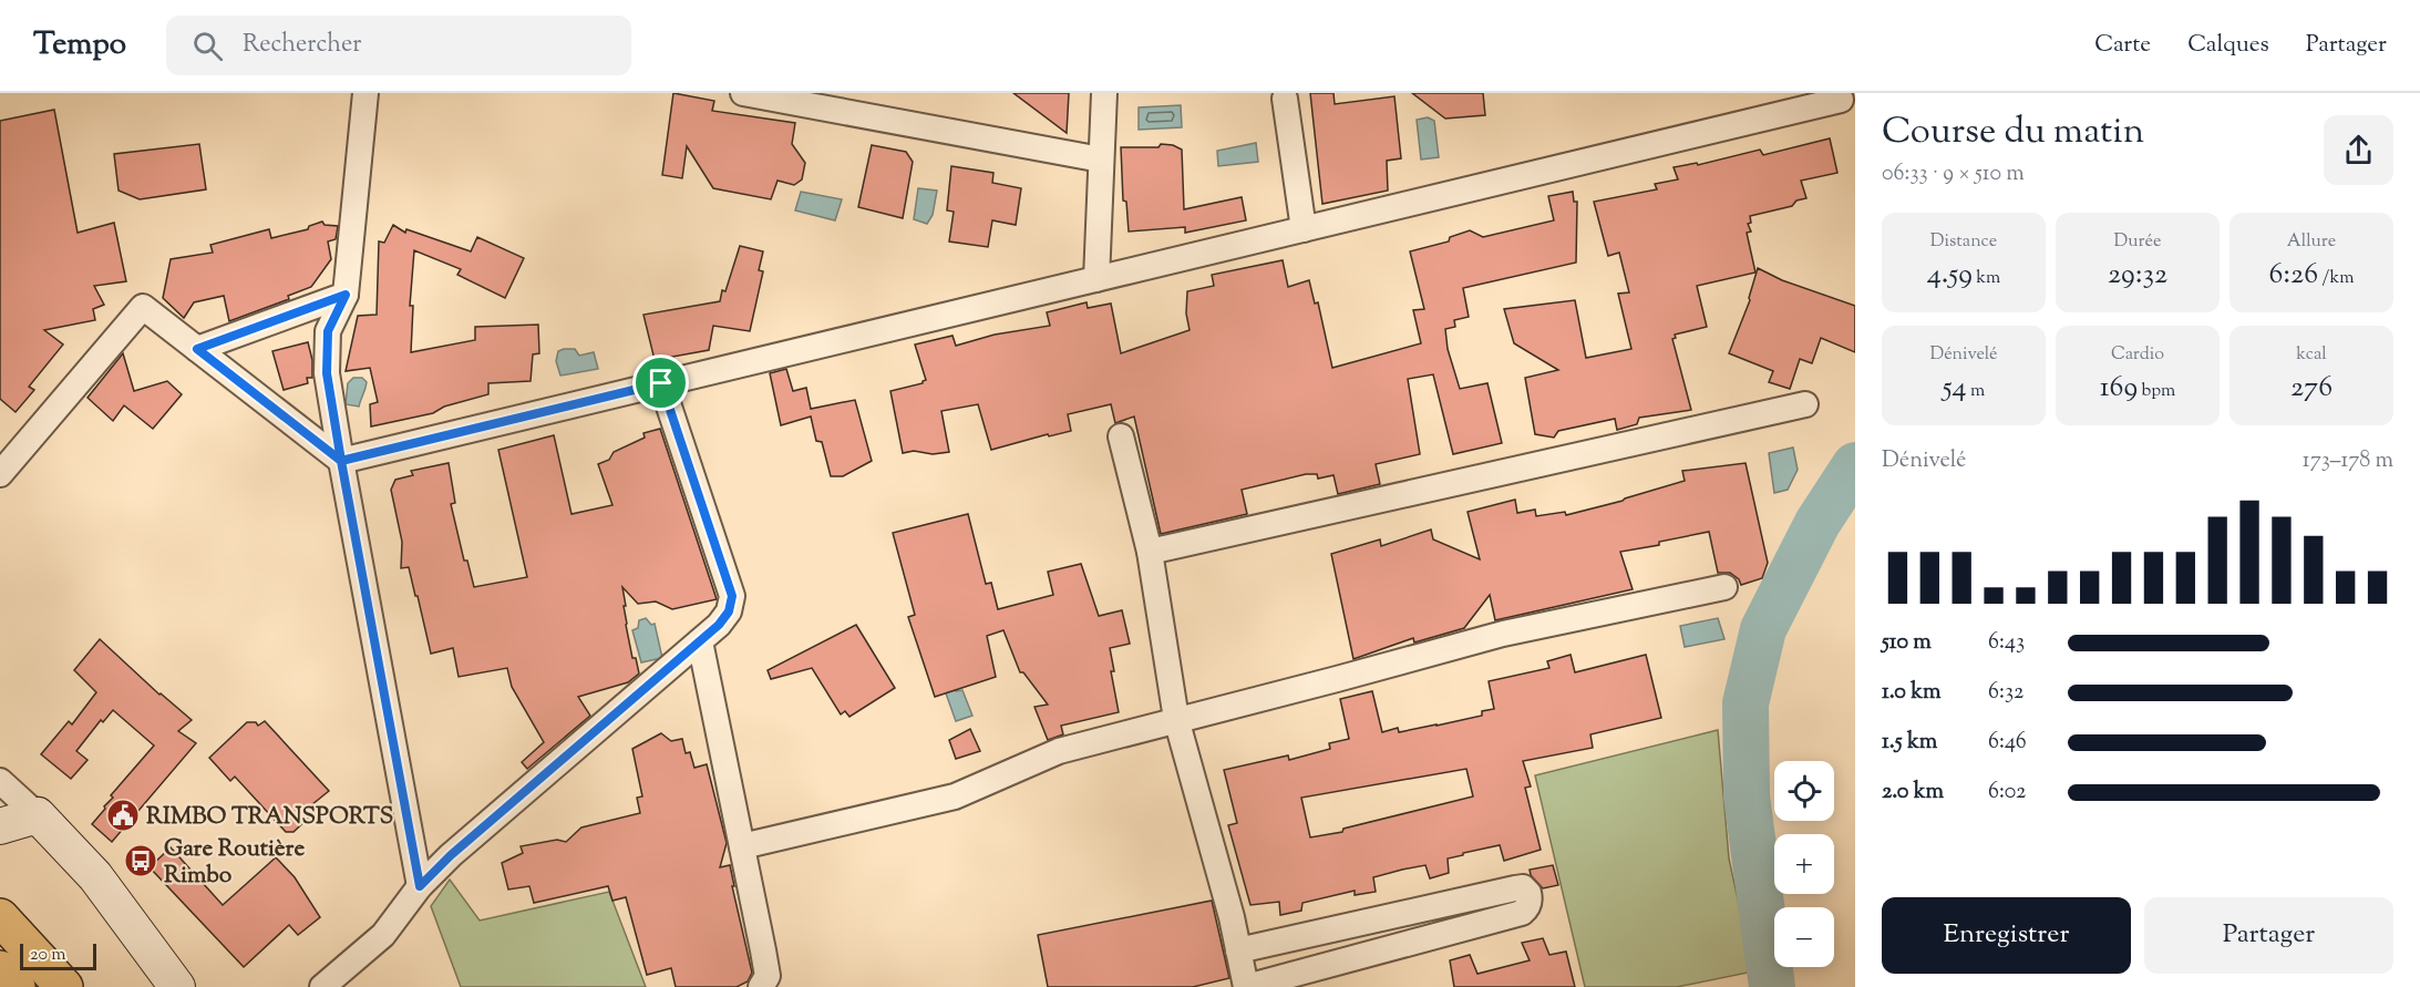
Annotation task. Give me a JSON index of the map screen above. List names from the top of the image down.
{
  "places": {
    "public building": ["RIMBO TRANSPORTS"],
    "bus stop": ["Gare Routière Rimbo"]
  },
  "scale_bar": "20 m",
  "page": {
    "header": "Tempo",
    "search": "Rechercher",
    "nav": ["Carte", "Calques", "Partager"],
    "heading": ["Course du matin", "06:33 · 9 × 510 m"],
    "stats": [
      ["Distance", "4.59 km"],
      ["Durée", "29:32"],
      ["Allure", "6:26 /km"],
      ["Dénivelé", "54 m"],
      ["Cardio", "169 bpm"],
      ["kcal", "276"]
    ],
    "chart": ["Dénivelé", "173–178 m"],
    "list": [
      {
        "name": "510 m",
        "note": "6:43"
      },
      {
        "name": "1.0 km",
        "note": "6:32"
      },
      {
        "name": "1.5 km",
        "note": "6:46"
      },
      {
        "name": "2.0 km",
        "note": "6:02"
      }
    ],
    "map_buttons": ["+", "−"],
    "buttons": ["Enregistrer", "Partager"],
    "scale": "20 m"
  }
}
